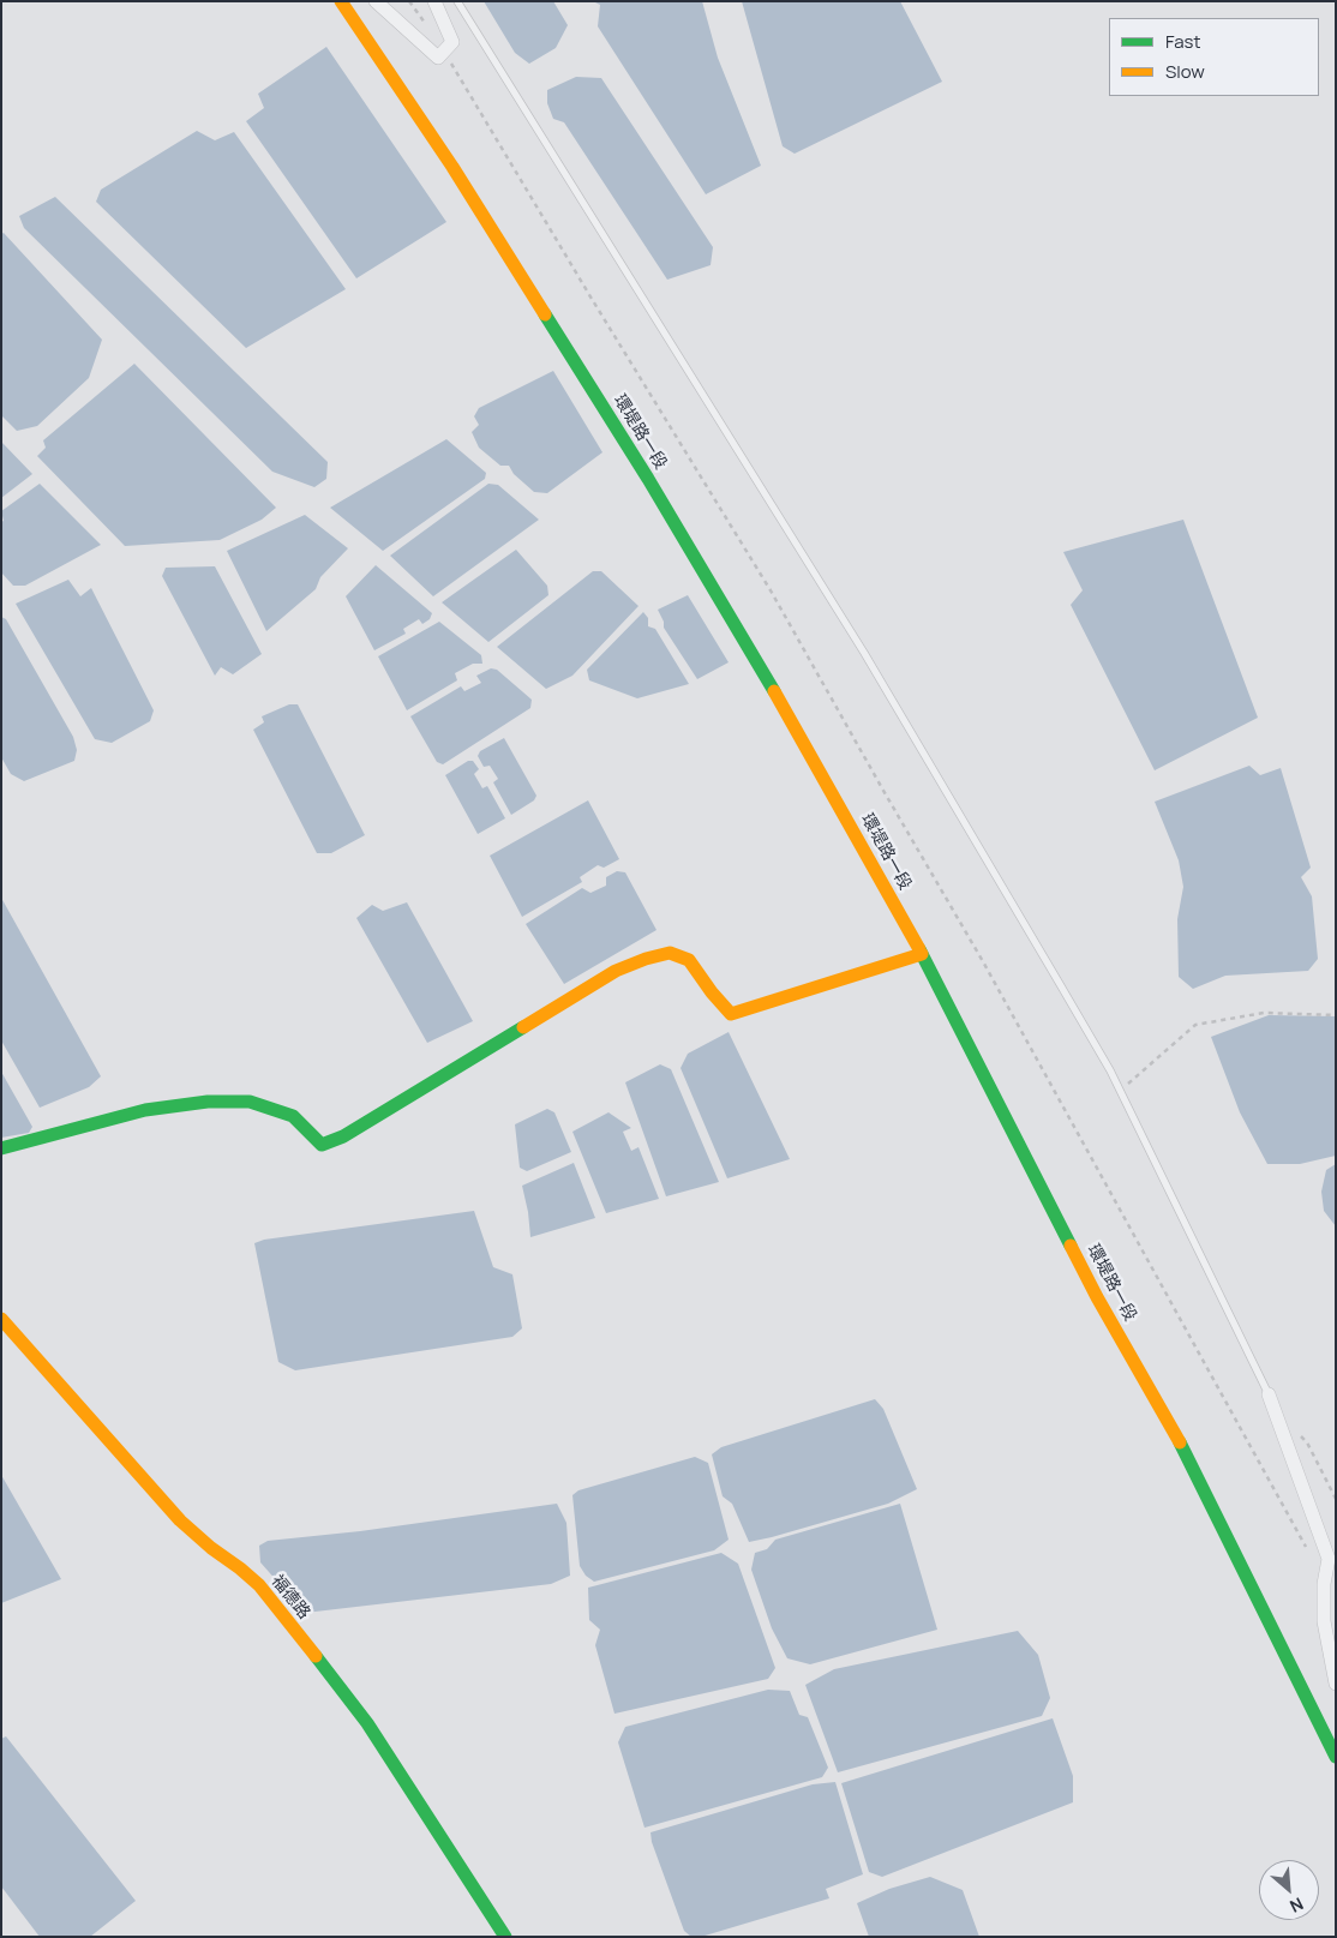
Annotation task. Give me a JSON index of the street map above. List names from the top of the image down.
{
  "streets": {
    "street": ["環堤路一段", "福德路"]
  },
  "legend": ["Fast", "Slow"],
  "north": "bottom right"
}
